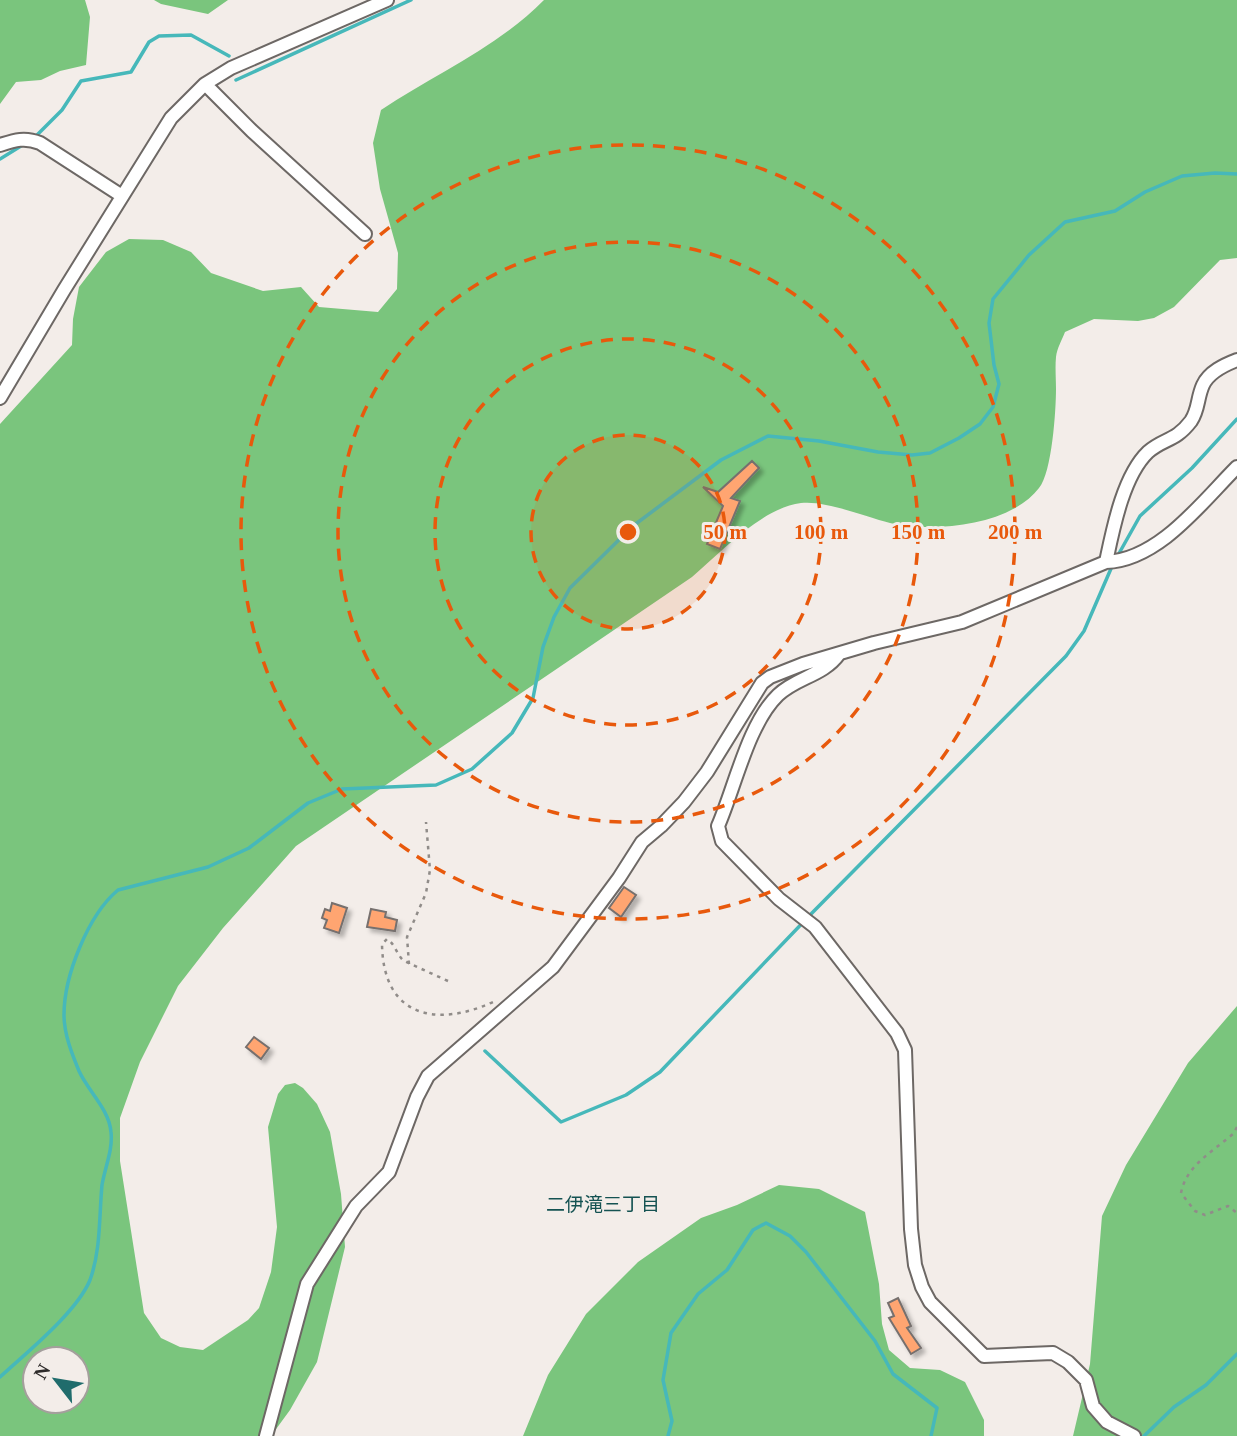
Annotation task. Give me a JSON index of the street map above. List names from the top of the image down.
{
  "districts": ["二伊滝三丁目"],
  "north": "top left",
  "rings": [
    "50 m",
    "100 m",
    "150 m",
    "200 m"
  ]
}
